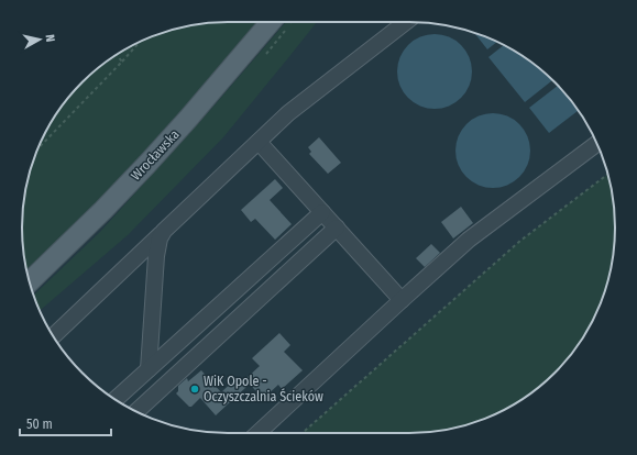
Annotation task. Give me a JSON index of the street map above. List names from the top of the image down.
{
  "streets": {
    "main road": ["Wrocławska"]
  },
  "places": ["WiK Opole - Oczyszczalnia Ścieków"],
  "scale_bar": "50 m",
  "north": "right"
}
